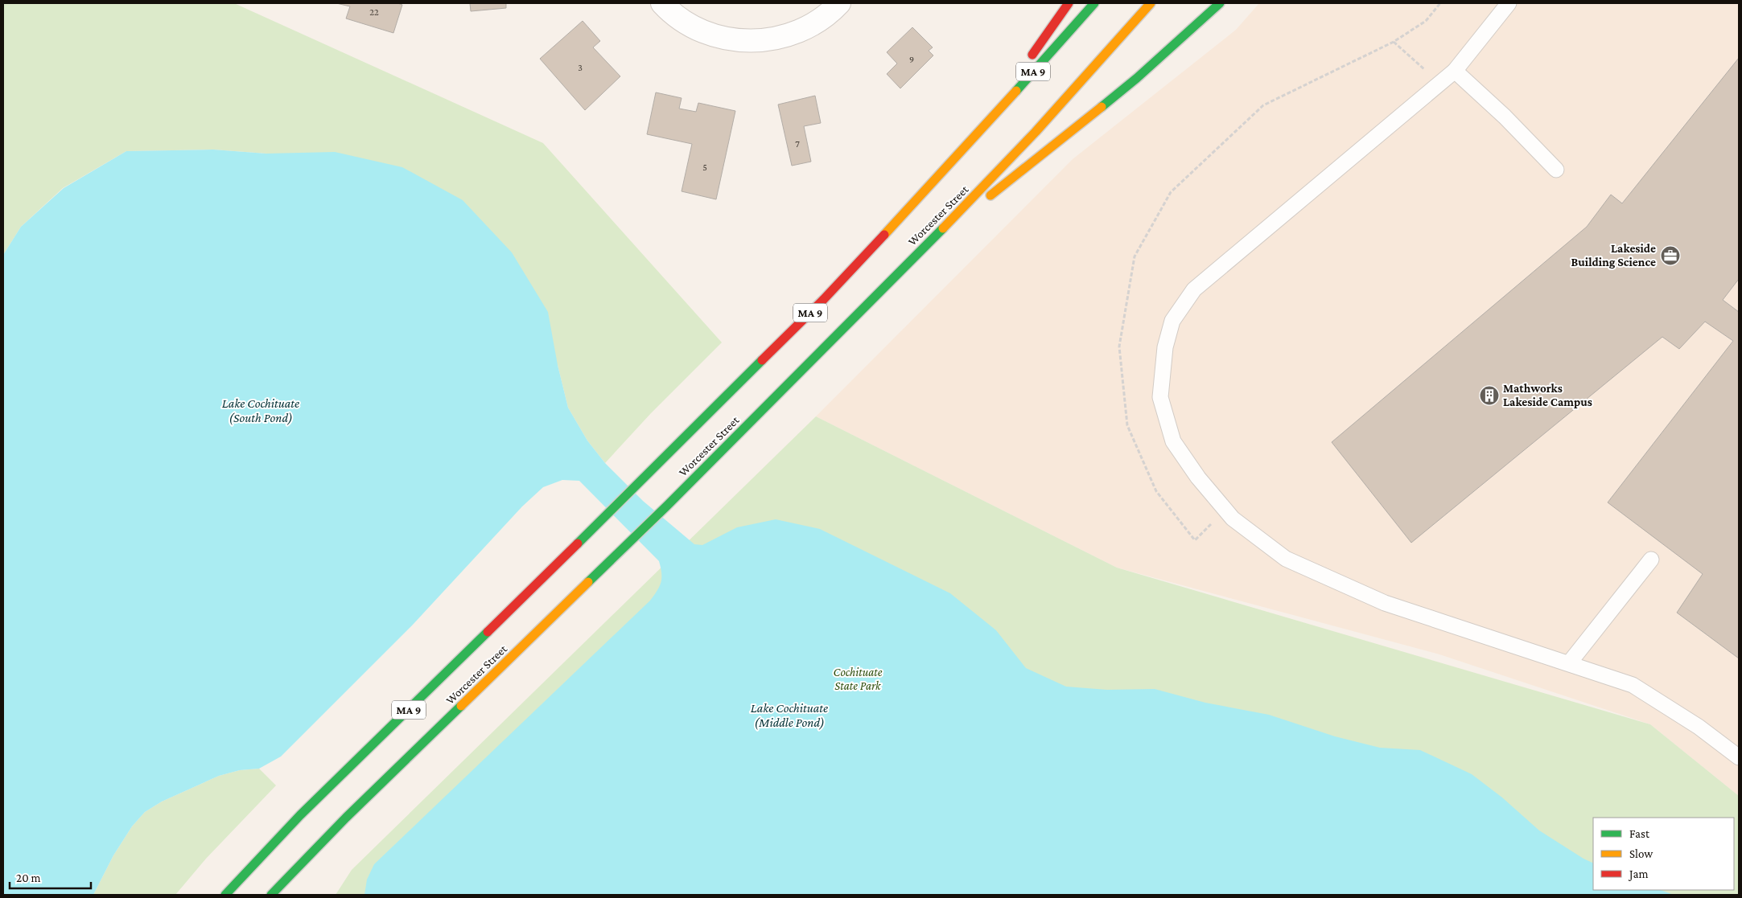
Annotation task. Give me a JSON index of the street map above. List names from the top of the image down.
{
  "streets": {
    "highway": ["MA 9", "Worcester Street"]
  },
  "water": ["Lake Cochituate (South Pond)", "Lake Cochituate (Middle Pond)"],
  "parks": ["Cochituate State Park"],
  "places": {
    "office": ["Lakeside Building Science"],
    "building": ["Mathworks Lakeside Campus"]
  },
  "house_numbers": [
    "22",
    "9",
    "3",
    "7",
    "5"
  ],
  "legend": ["Fast", "Slow", "Jam"],
  "scale_bar": "20 m"
}
